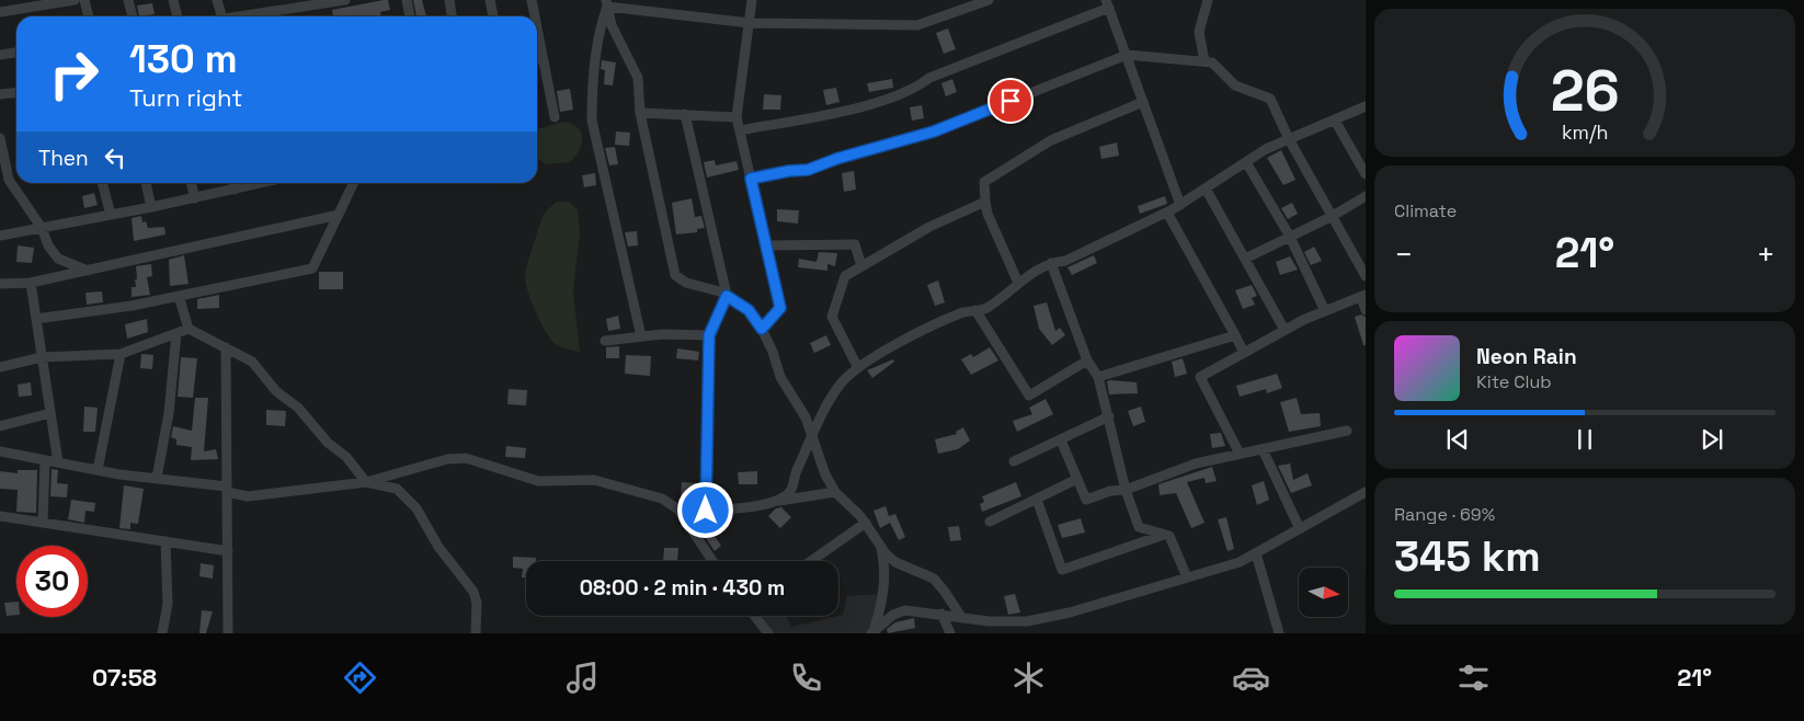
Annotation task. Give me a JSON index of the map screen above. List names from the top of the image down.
{
  "north": "right",
  "page": {
    "turn": ["130 m", "Turn right"],
    "then": "Then",
    "tile": [
      "Climate",
      ["Range · 69%", "345 km"]
    ],
    "heat": ["−", "21°", "+"],
    "song": ["Neon Rain", "Kite Club"],
    "limit": "30",
    "trip": "08:00 · 2 min · 430 m",
    "tabs": ["07:58", "21°"],
    "gauge": ["26", "km/h"]
  }
}
